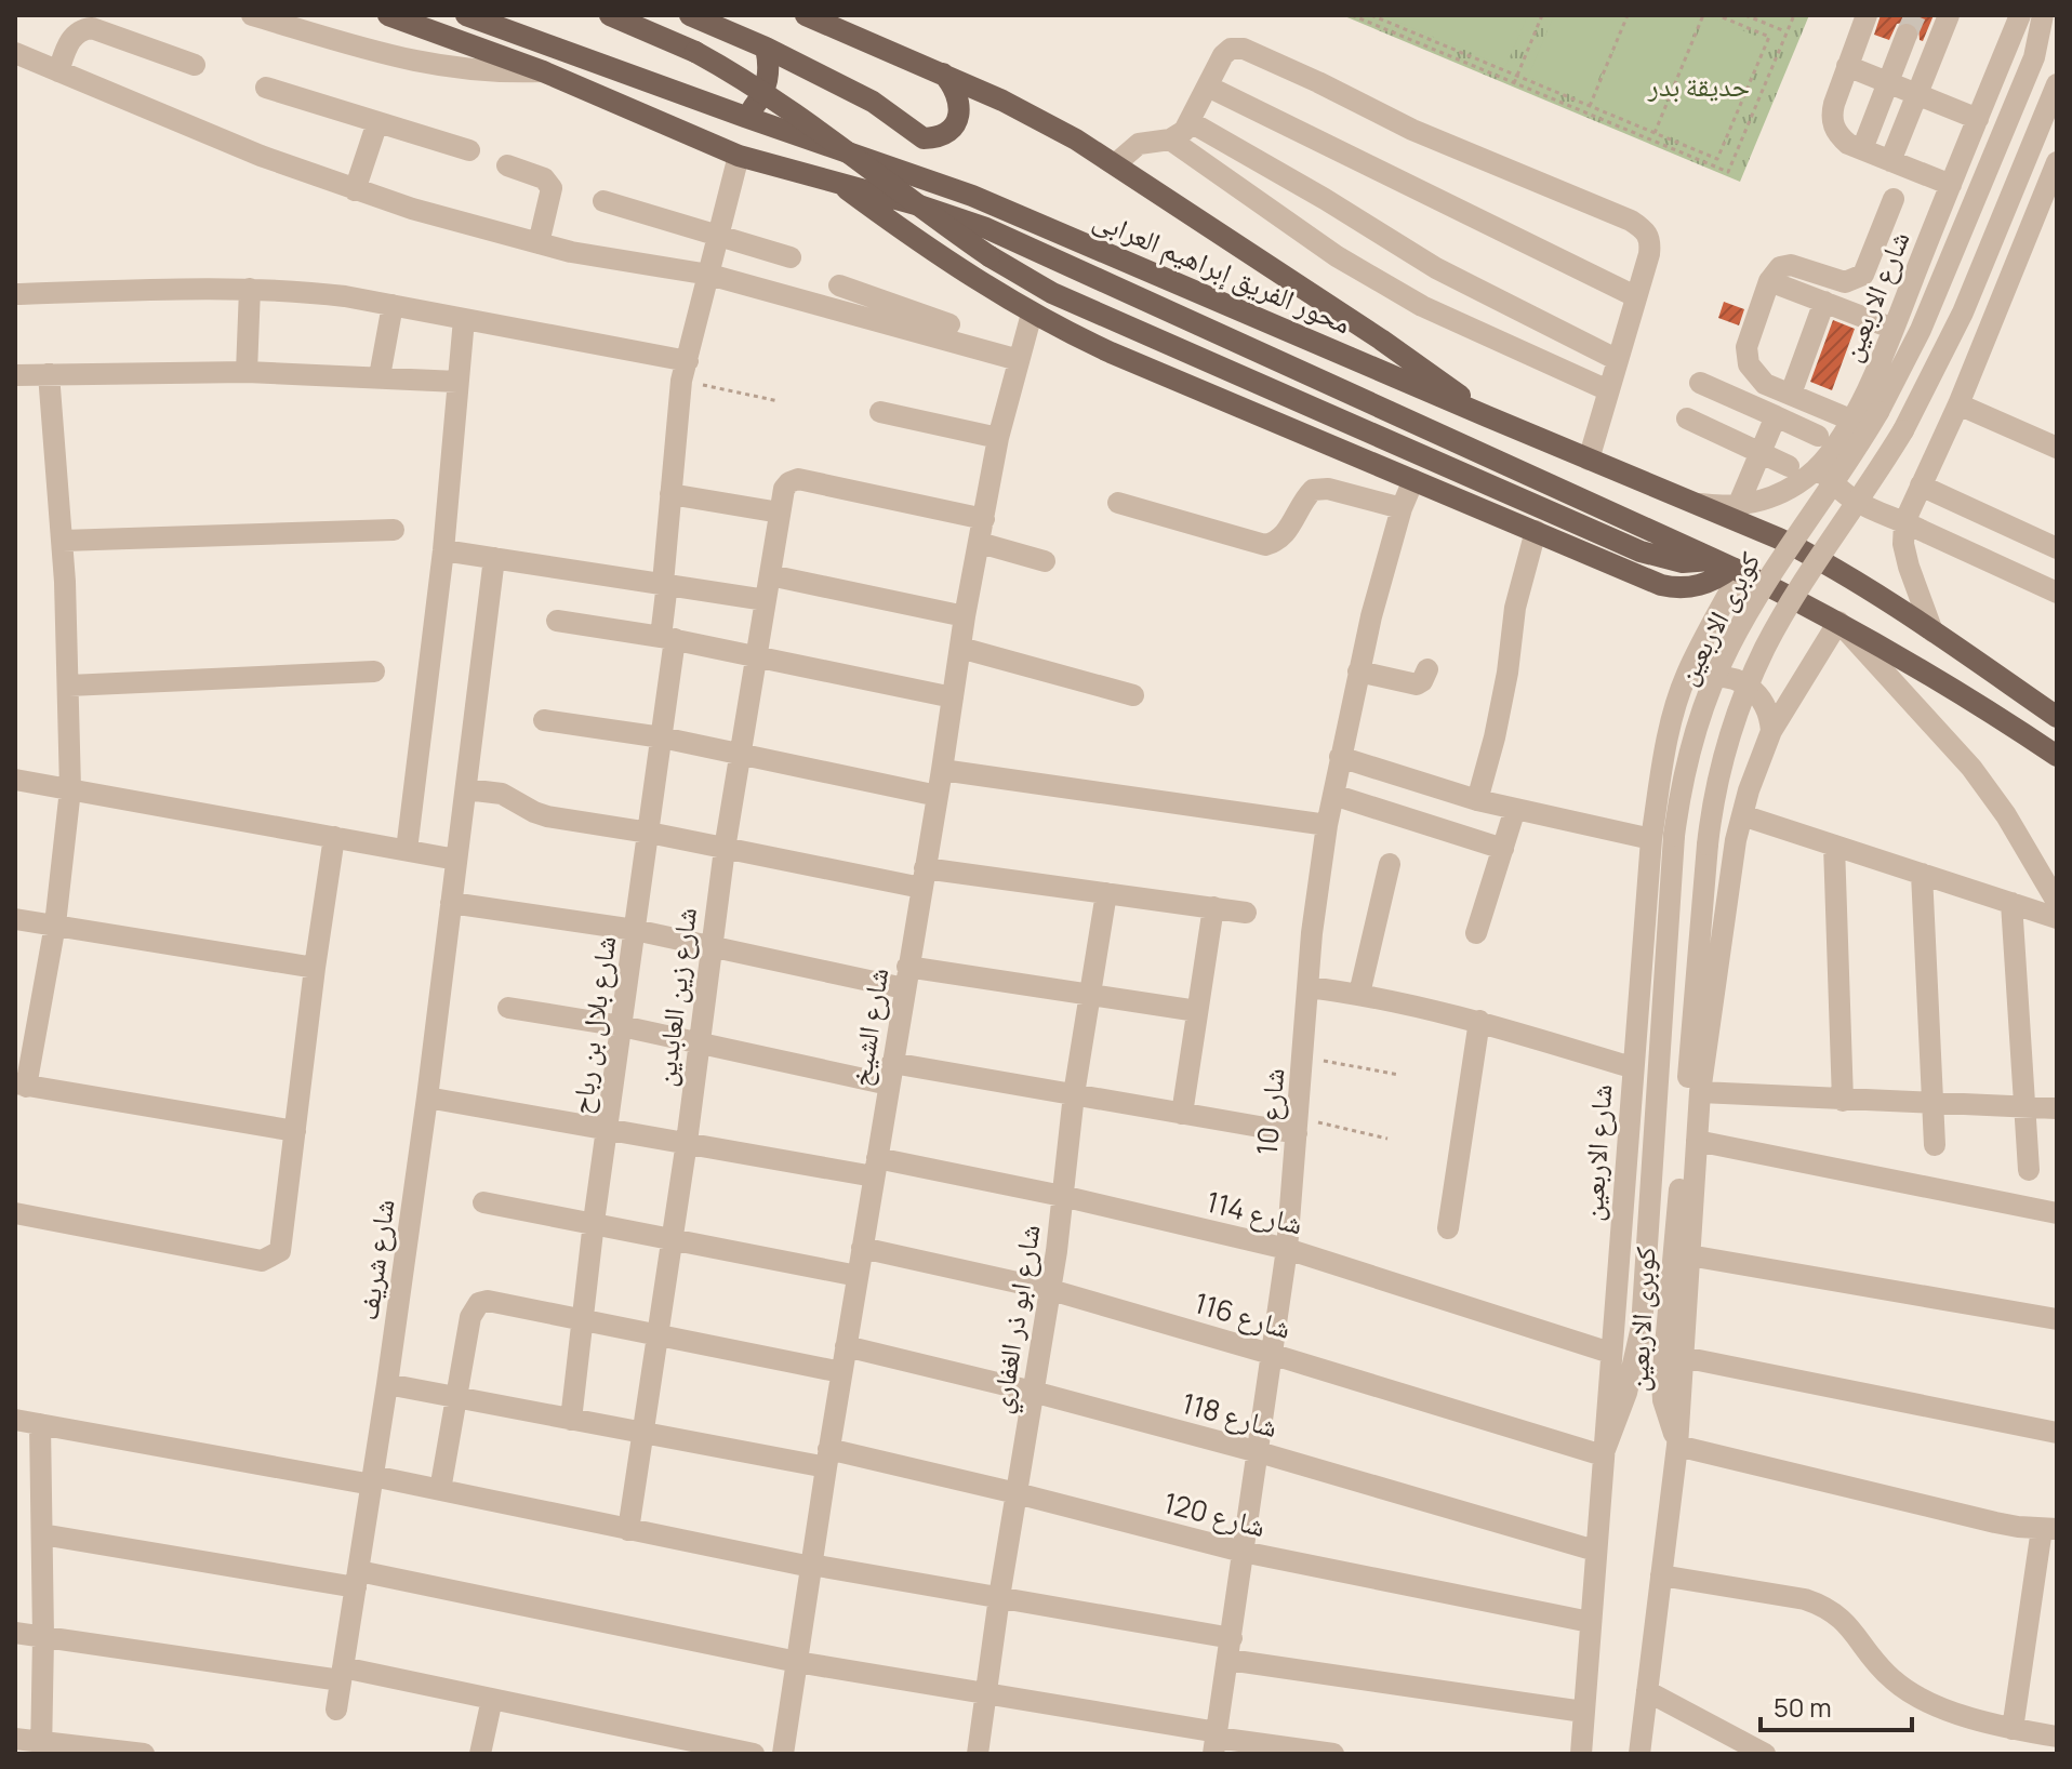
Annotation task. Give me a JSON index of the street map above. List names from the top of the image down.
{
  "streets": {
    "main road": ["محور الفريق إبراهيم العرابى"],
    "street": [
      "شارع الاربعين",
      "كوبرى الاربعين",
      "شارع زين العابدين",
      "شارع بلال بن رباح",
      "شارع الشيخ",
      "شارع 10",
      "شارع 114",
      "شارع شريف",
      "شارع 116",
      "شارع ابو ذر الغفاري",
      "شارع 118",
      "شارع 120"
    ]
  },
  "crossings": [
    ["محور الفريق إبراهيم العرابى", "شارع الاربعين"],
    ["محور الفريق إبراهيم العرابى", "شارع بلال بن رباح"],
    ["شارع الاربعين", "كوبرى الاربعين"],
    ["شارع الاربعين", "شارع 114"],
    ["شارع الاربعين", "شارع 116"],
    ["شارع الاربعين", "شارع 118"],
    ["شارع الاربعين", "شارع 120"],
    ["كوبرى الاربعين", "شارع 116"],
    ["شارع زين العابدين", "شارع الشيخ"],
    ["شارع زين العابدين", "شارع 114"],
    ["شارع زين العابدين", "شارع 120"],
    ["شارع بلال بن رباح", "شارع 114"],
    ["شارع بلال بن رباح", "شارع 120"],
    ["شارع الشيخ", "شارع 114"],
    ["شارع الشيخ", "شارع 116"],
    ["شارع الشيخ", "شارع 118"],
    ["شارع الشيخ", "شارع 120"],
    ["شارع 10", "شارع 114"],
    ["شارع 10", "شارع 116"],
    ["شارع 10", "شارع 118"],
    ["شارع 10", "شارع 120"],
    ["شارع 114", "شارع شريف"],
    ["شارع 114", "شارع ابو ذر الغفاري"],
    ["شارع شريف", "شارع 120"],
    ["شارع 116", "شارع ابو ذر الغفاري"],
    ["شارع ابو ذر الغفاري", "شارع 118"],
    ["شارع ابو ذر الغفاري", "شارع 120"]
  ],
  "parks": ["حديقة بدر"],
  "scale_bar": "50 m"
}
